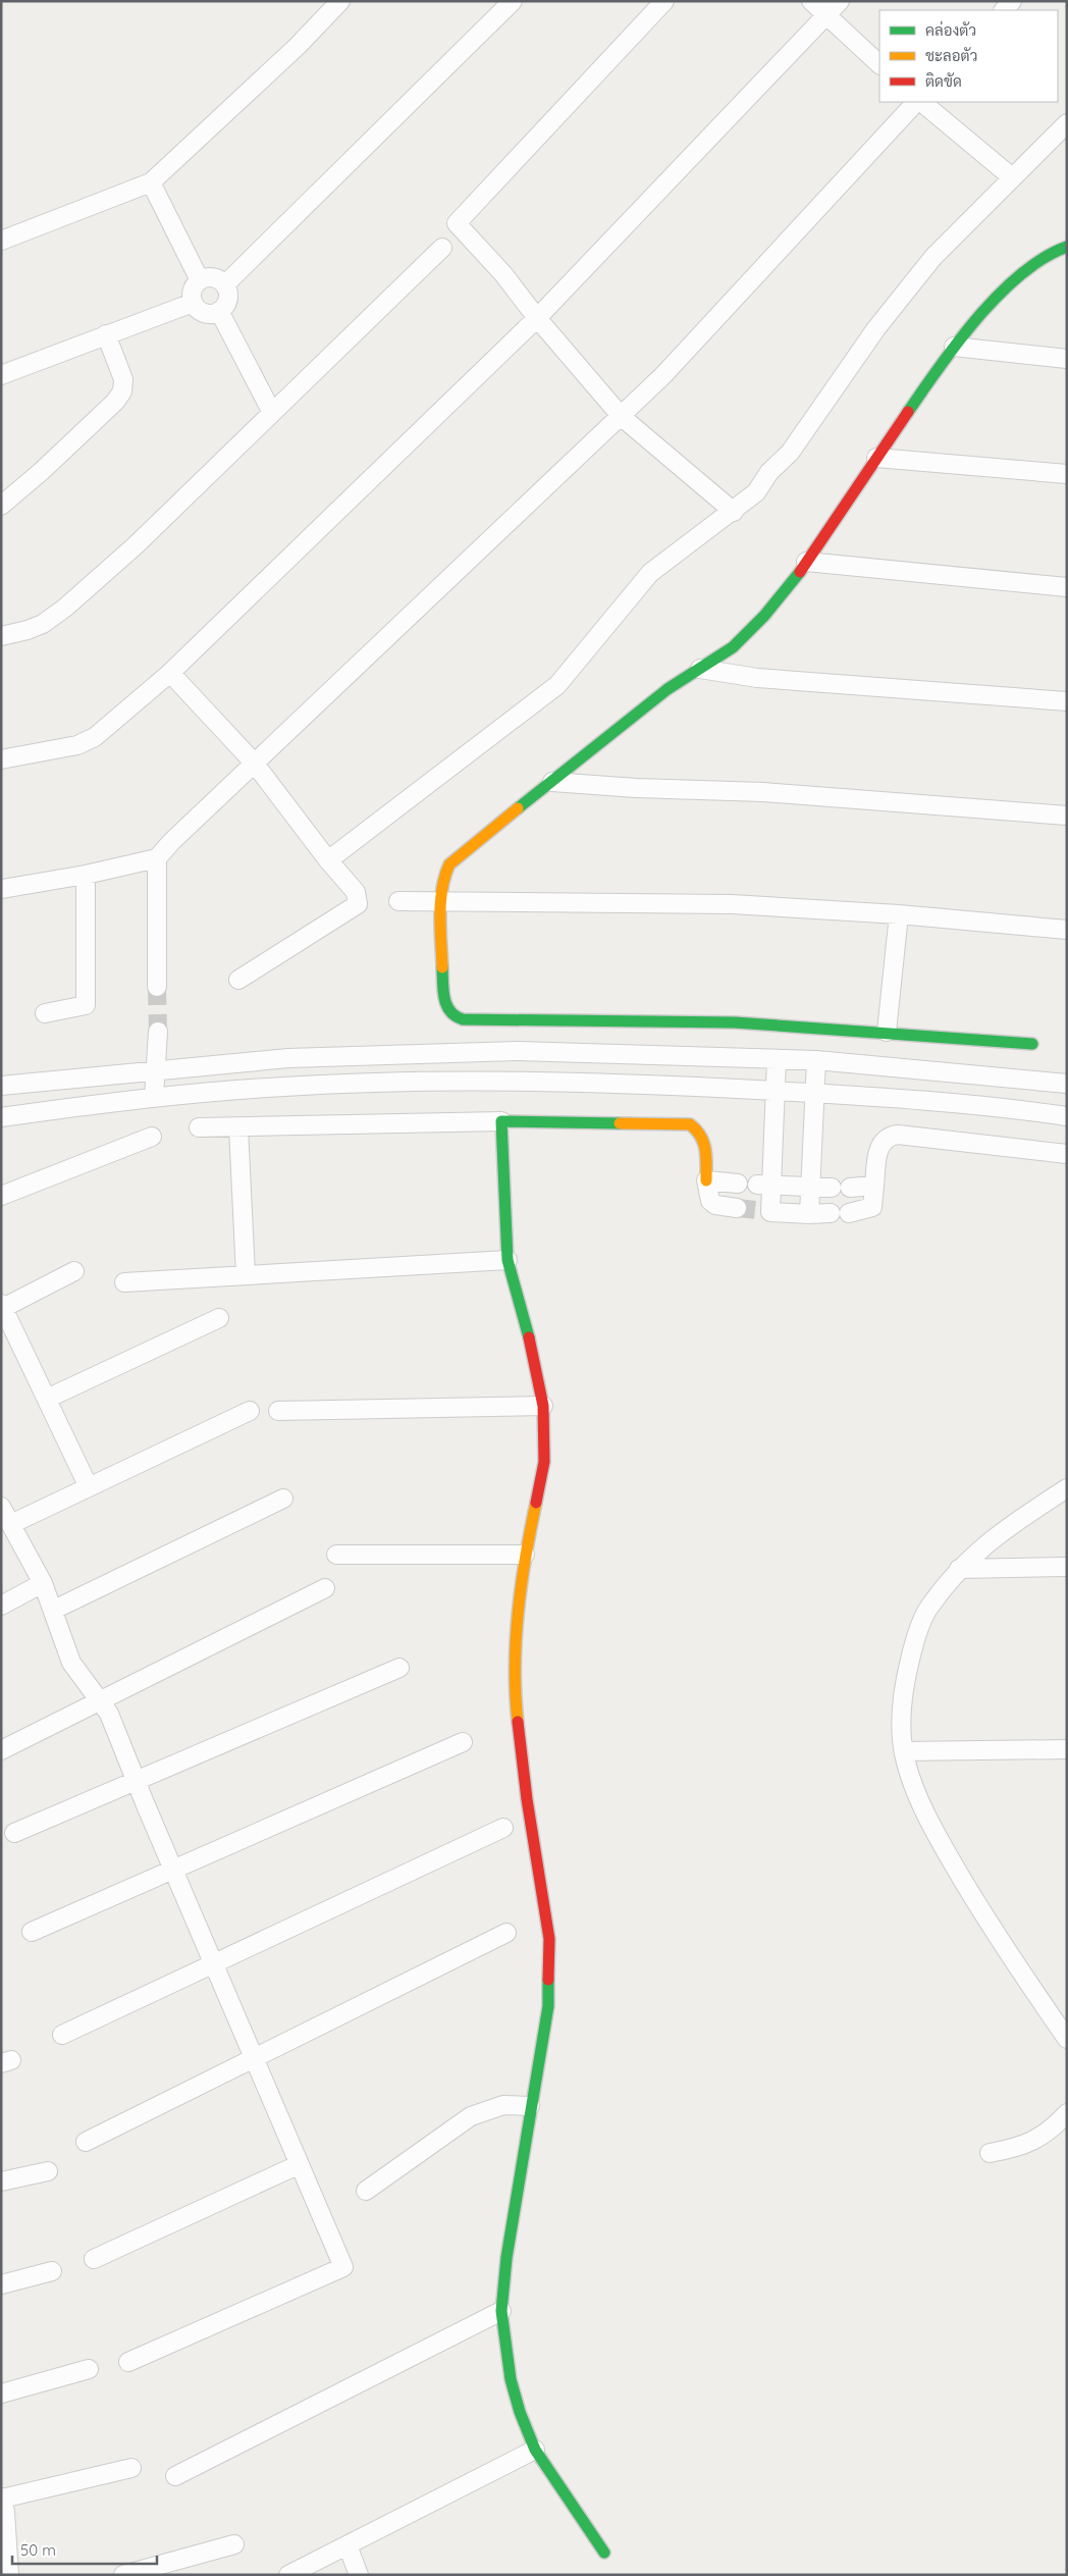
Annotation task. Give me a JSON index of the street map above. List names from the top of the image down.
{
  "legend": ["คล่องตัว", "ชะลอตัว", "ติดขัด"],
  "scale_bar": "50 m"
}
